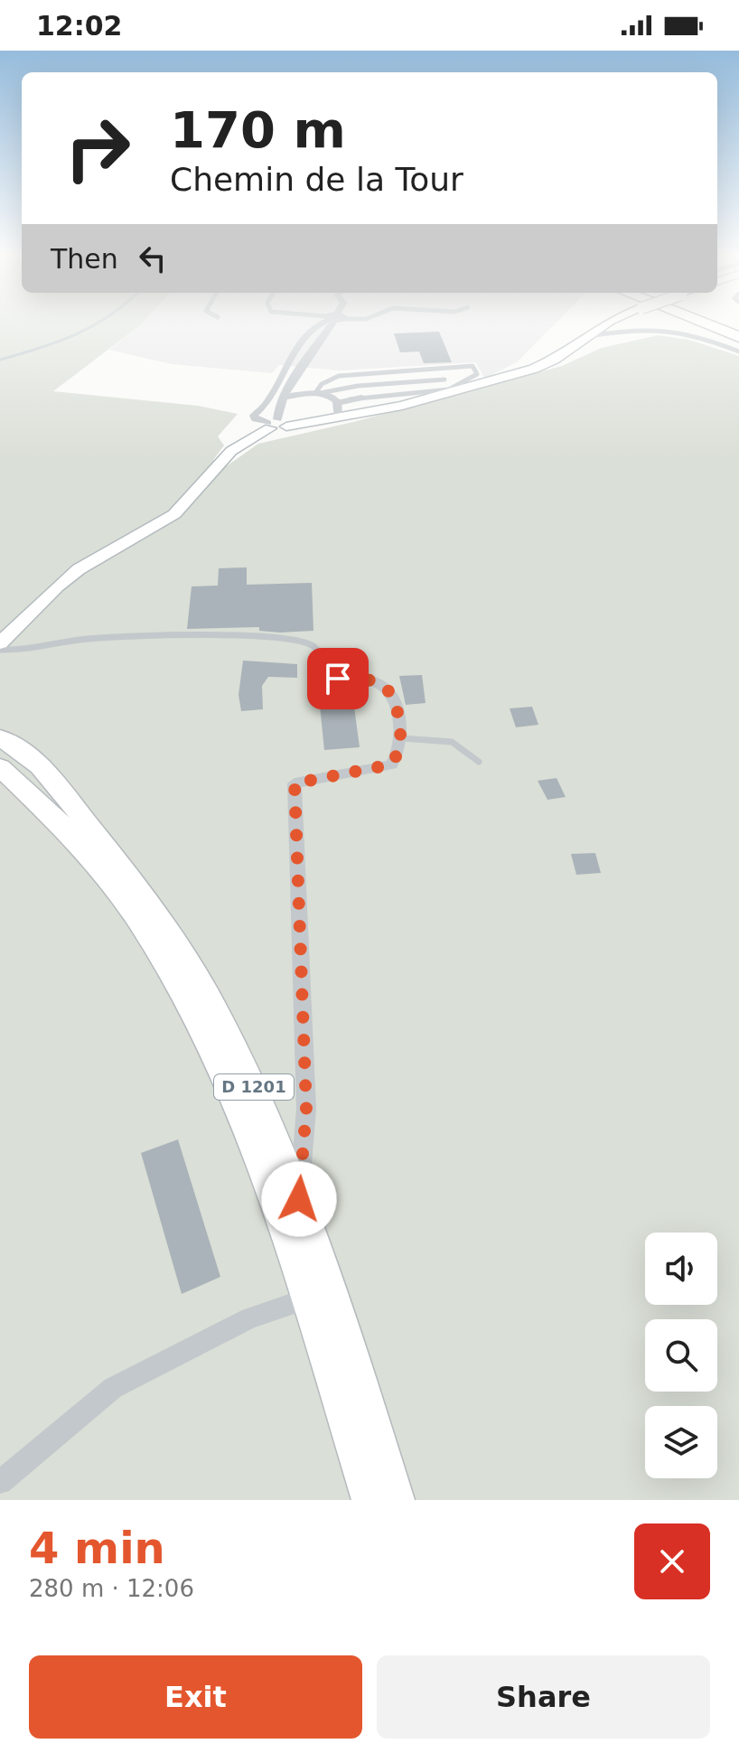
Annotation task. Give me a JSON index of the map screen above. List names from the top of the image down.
{
  "streets": {
    "main road": ["D 1201"]
  },
  "page": {
    "status": "12:02",
    "turn": ["170 m", "Chemin de la Tour"],
    "then": "Then",
    "heading": ["4 min", "280 m · 12:06"],
    "buttons": ["Exit", "Share"]
  }
}
